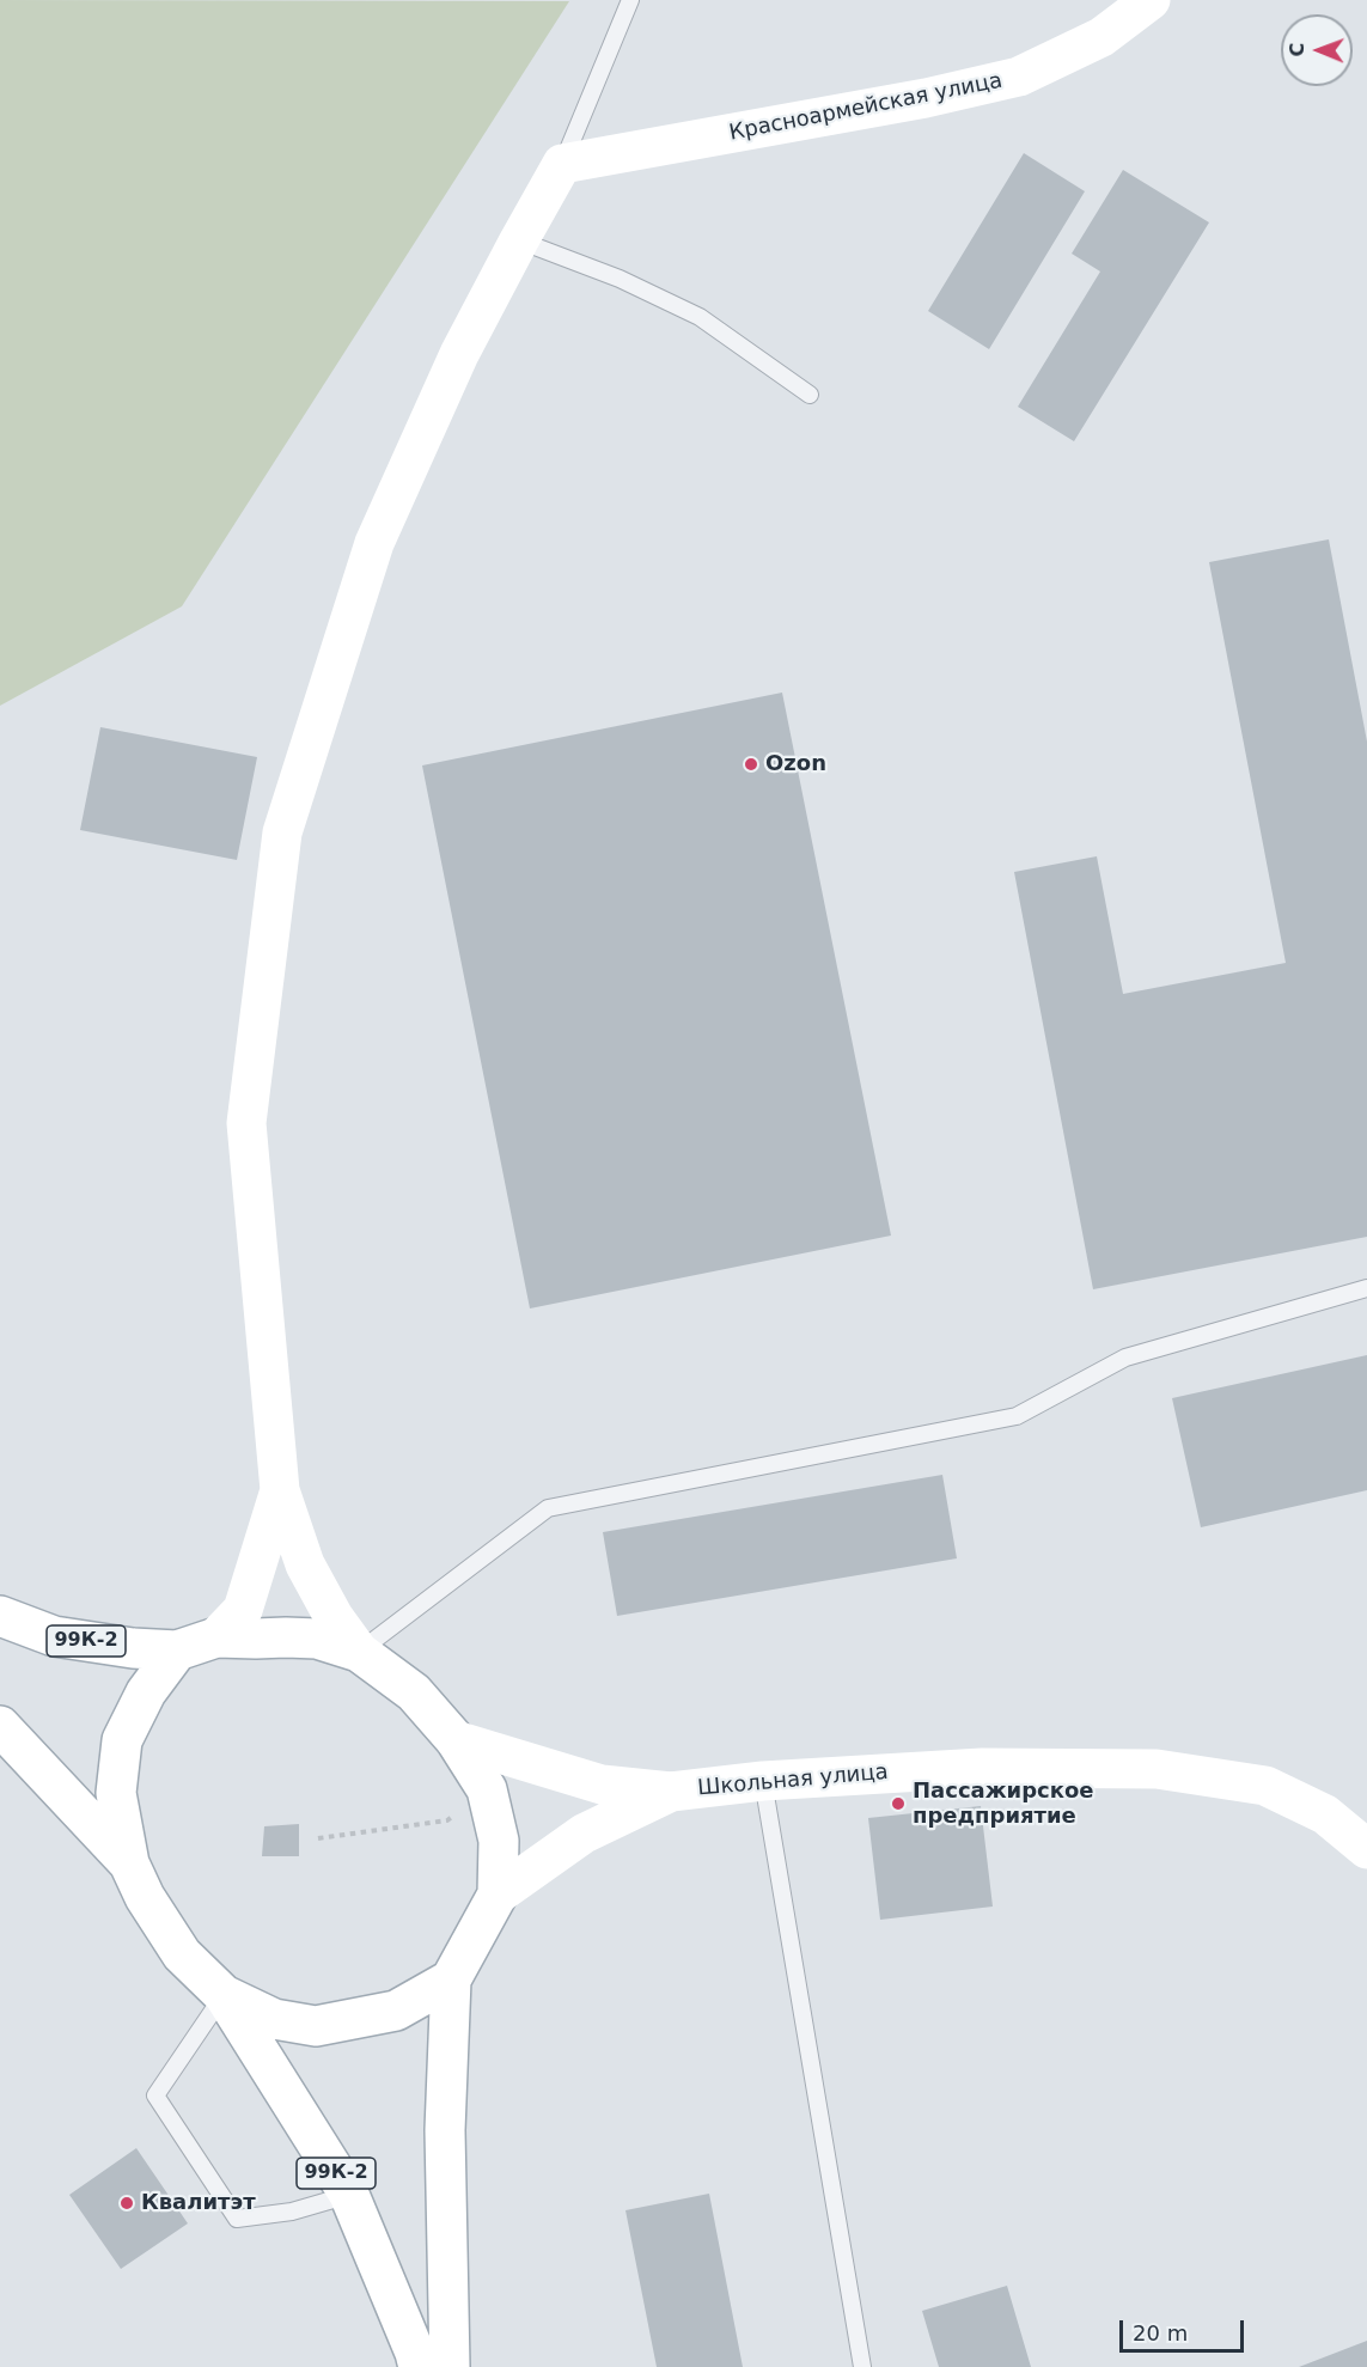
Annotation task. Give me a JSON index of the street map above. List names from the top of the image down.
{
  "streets": {
    "main road": ["Красноармейская улица", "99К-2", "Школьная улица"]
  },
  "places": ["Ozon", "Пассажирское предприятие", "Квалитэт"],
  "scale_bar": "20 m",
  "north": "left"
}
